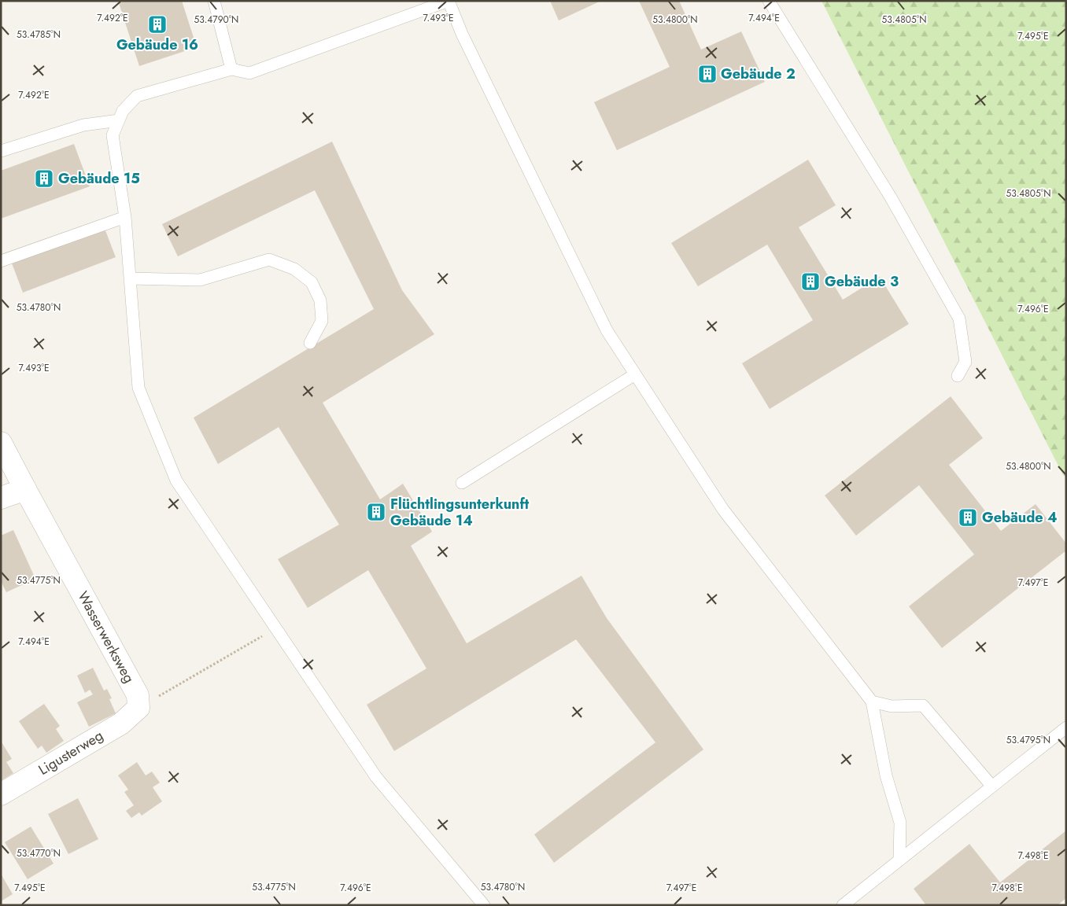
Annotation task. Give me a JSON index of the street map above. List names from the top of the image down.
{
  "streets": {
    "street": ["Wasserwerksweg", "Ligusterweg"]
  },
  "crossings": [
    ["Wasserwerksweg", "Ligusterweg"]
  ],
  "places": {
    "building": [
      "Gebäude 16",
      "Gebäude 2",
      "Gebäude 15",
      "Gebäude 3",
      "Flüchtlingsunterkunft Gebäude 14",
      "Gebäude 4"
    ]
  },
  "coordinates": [
    "7.492°E",
    "7.493°E",
    "7.494°E",
    "53.4790°N",
    "53.4800°N",
    "53.4805°N",
    "53.4785°N",
    "7.495°E",
    "53.4780°N",
    "7.496°E",
    "53.4775°N",
    "7.497°E",
    "53.4795°N",
    "53.4770°N",
    "7.498°E"
  ]
}
